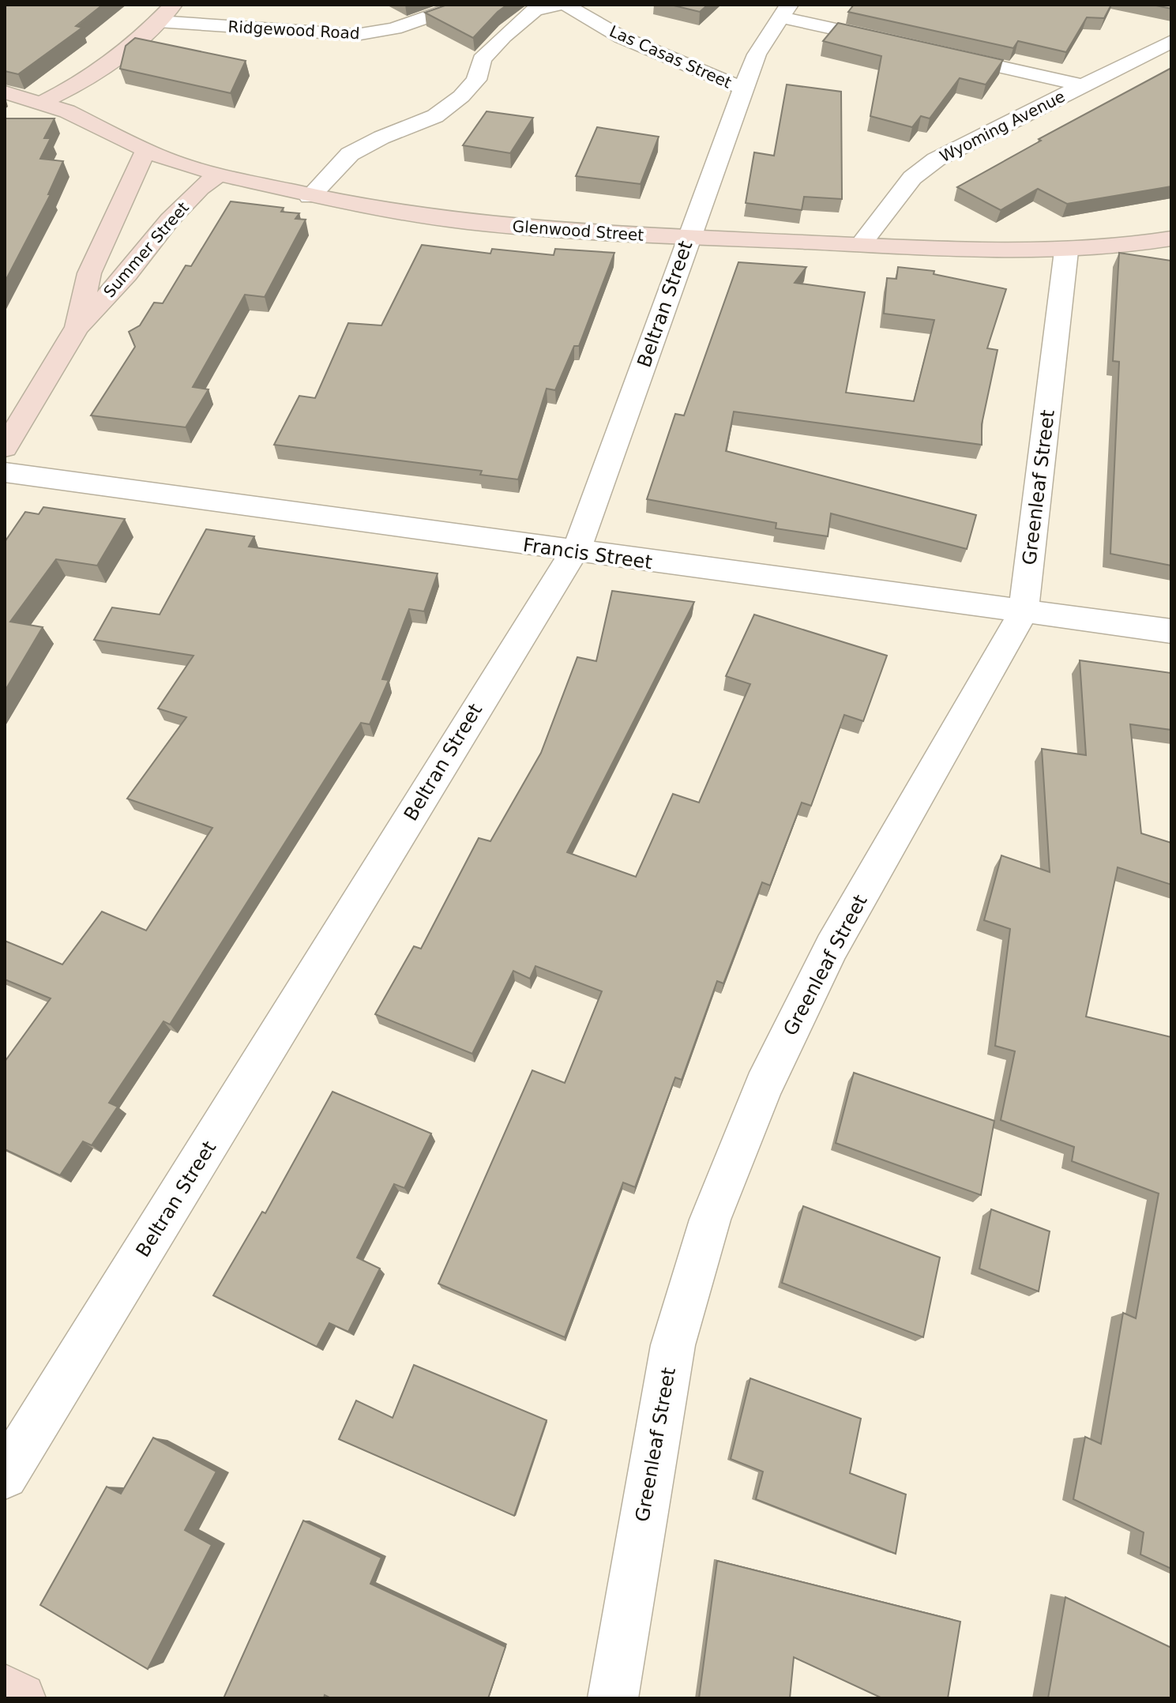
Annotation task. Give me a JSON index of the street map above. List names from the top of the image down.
{
  "streets": {
    "street": [
      "Ridgewood Road",
      "Las Casas Street",
      "Wyoming Avenue",
      "Glenwood Street",
      "Summer Street",
      "Beltran Street",
      "Greenleaf Street",
      "Francis Street"
    ]
  },
  "crossings": [
    ["Las Casas Street", "Beltran Street"],
    ["Wyoming Avenue", "Glenwood Street"],
    ["Glenwood Street", "Summer Street"],
    ["Glenwood Street", "Beltran Street"],
    ["Glenwood Street", "Greenleaf Street"],
    ["Beltran Street", "Francis Street"],
    ["Greenleaf Street", "Francis Street"]
  ]
}
